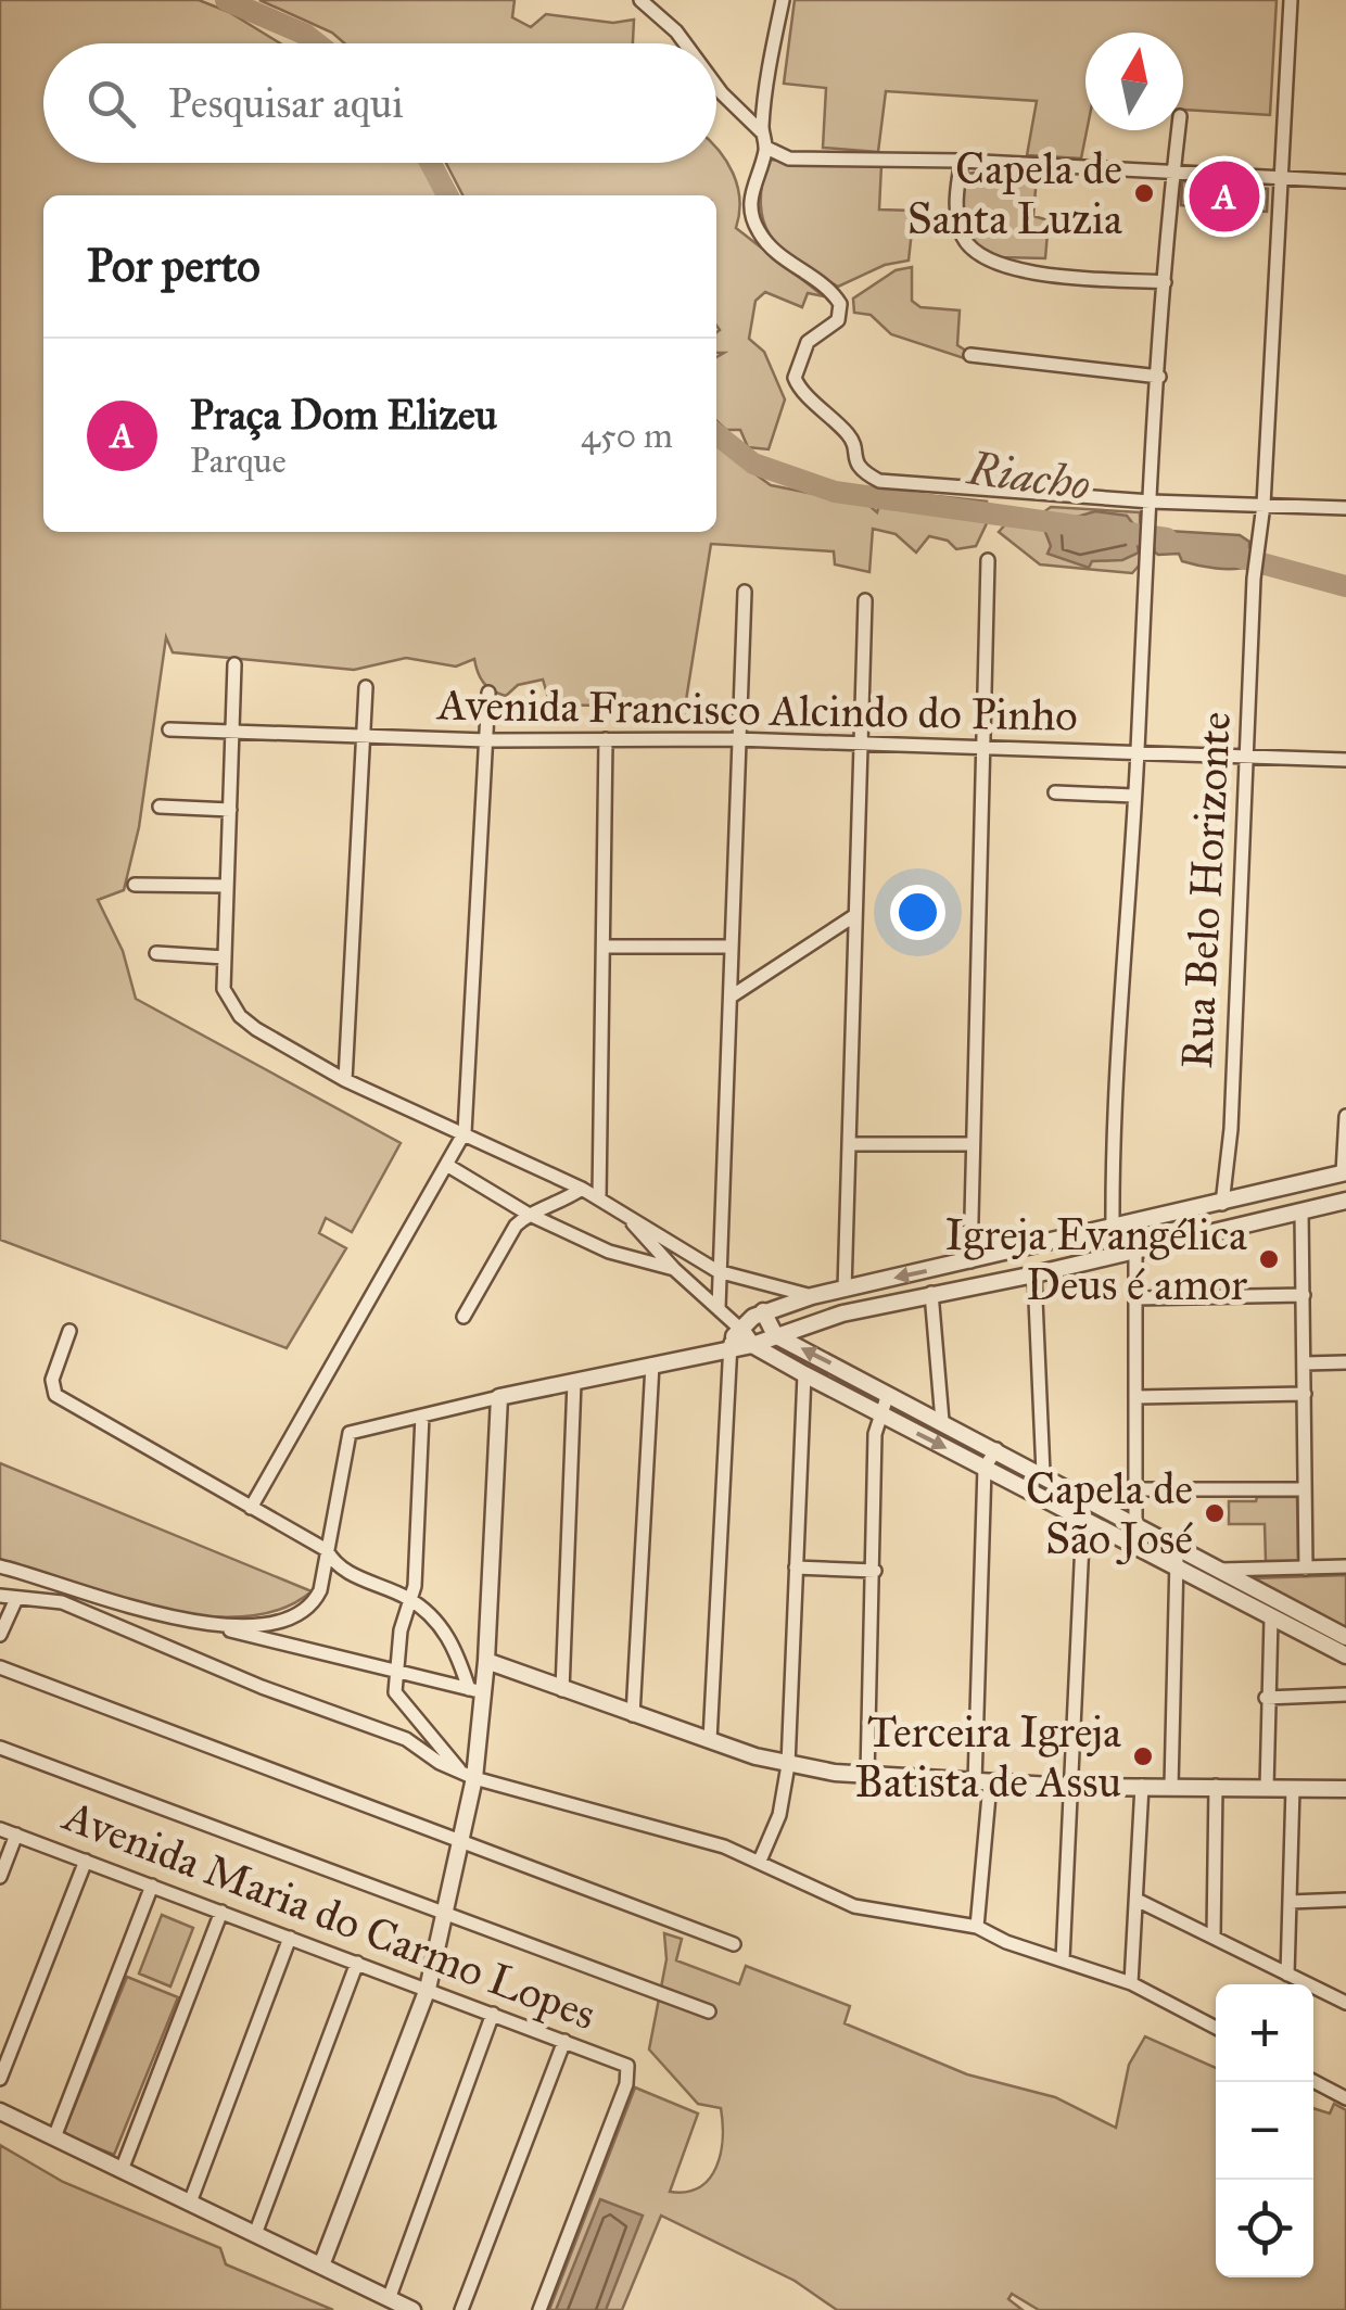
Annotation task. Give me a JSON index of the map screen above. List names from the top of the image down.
{
  "streets": {
    "street": ["Avenida Francisco Alcindo do Pinho", "Rua Belo Horizonte", "Avenida Maria do Carmo Lopes"]
  },
  "crossings": [
    ["Avenida Francisco Alcindo do Pinho", "Rua Belo Horizonte"]
  ],
  "water": ["Riacho"],
  "places": [
    "Capela de Santa Luzia",
    "Igreja Evangélica Deus é amor",
    "Capela de São José",
    "Terceira Igreja Batista de Assu"
  ],
  "north": "top",
  "page": {
    "search": "Pesquisar aqui",
    "pins": "A",
    "heading": "Por perto",
    "list": [
      {
        "mark": "A",
        "name": "Praça Dom Elizeu",
        "note": "Parque",
        "value": "450 m"
      }
    ],
    "map_buttons": ["+", "−"]
  }
}
